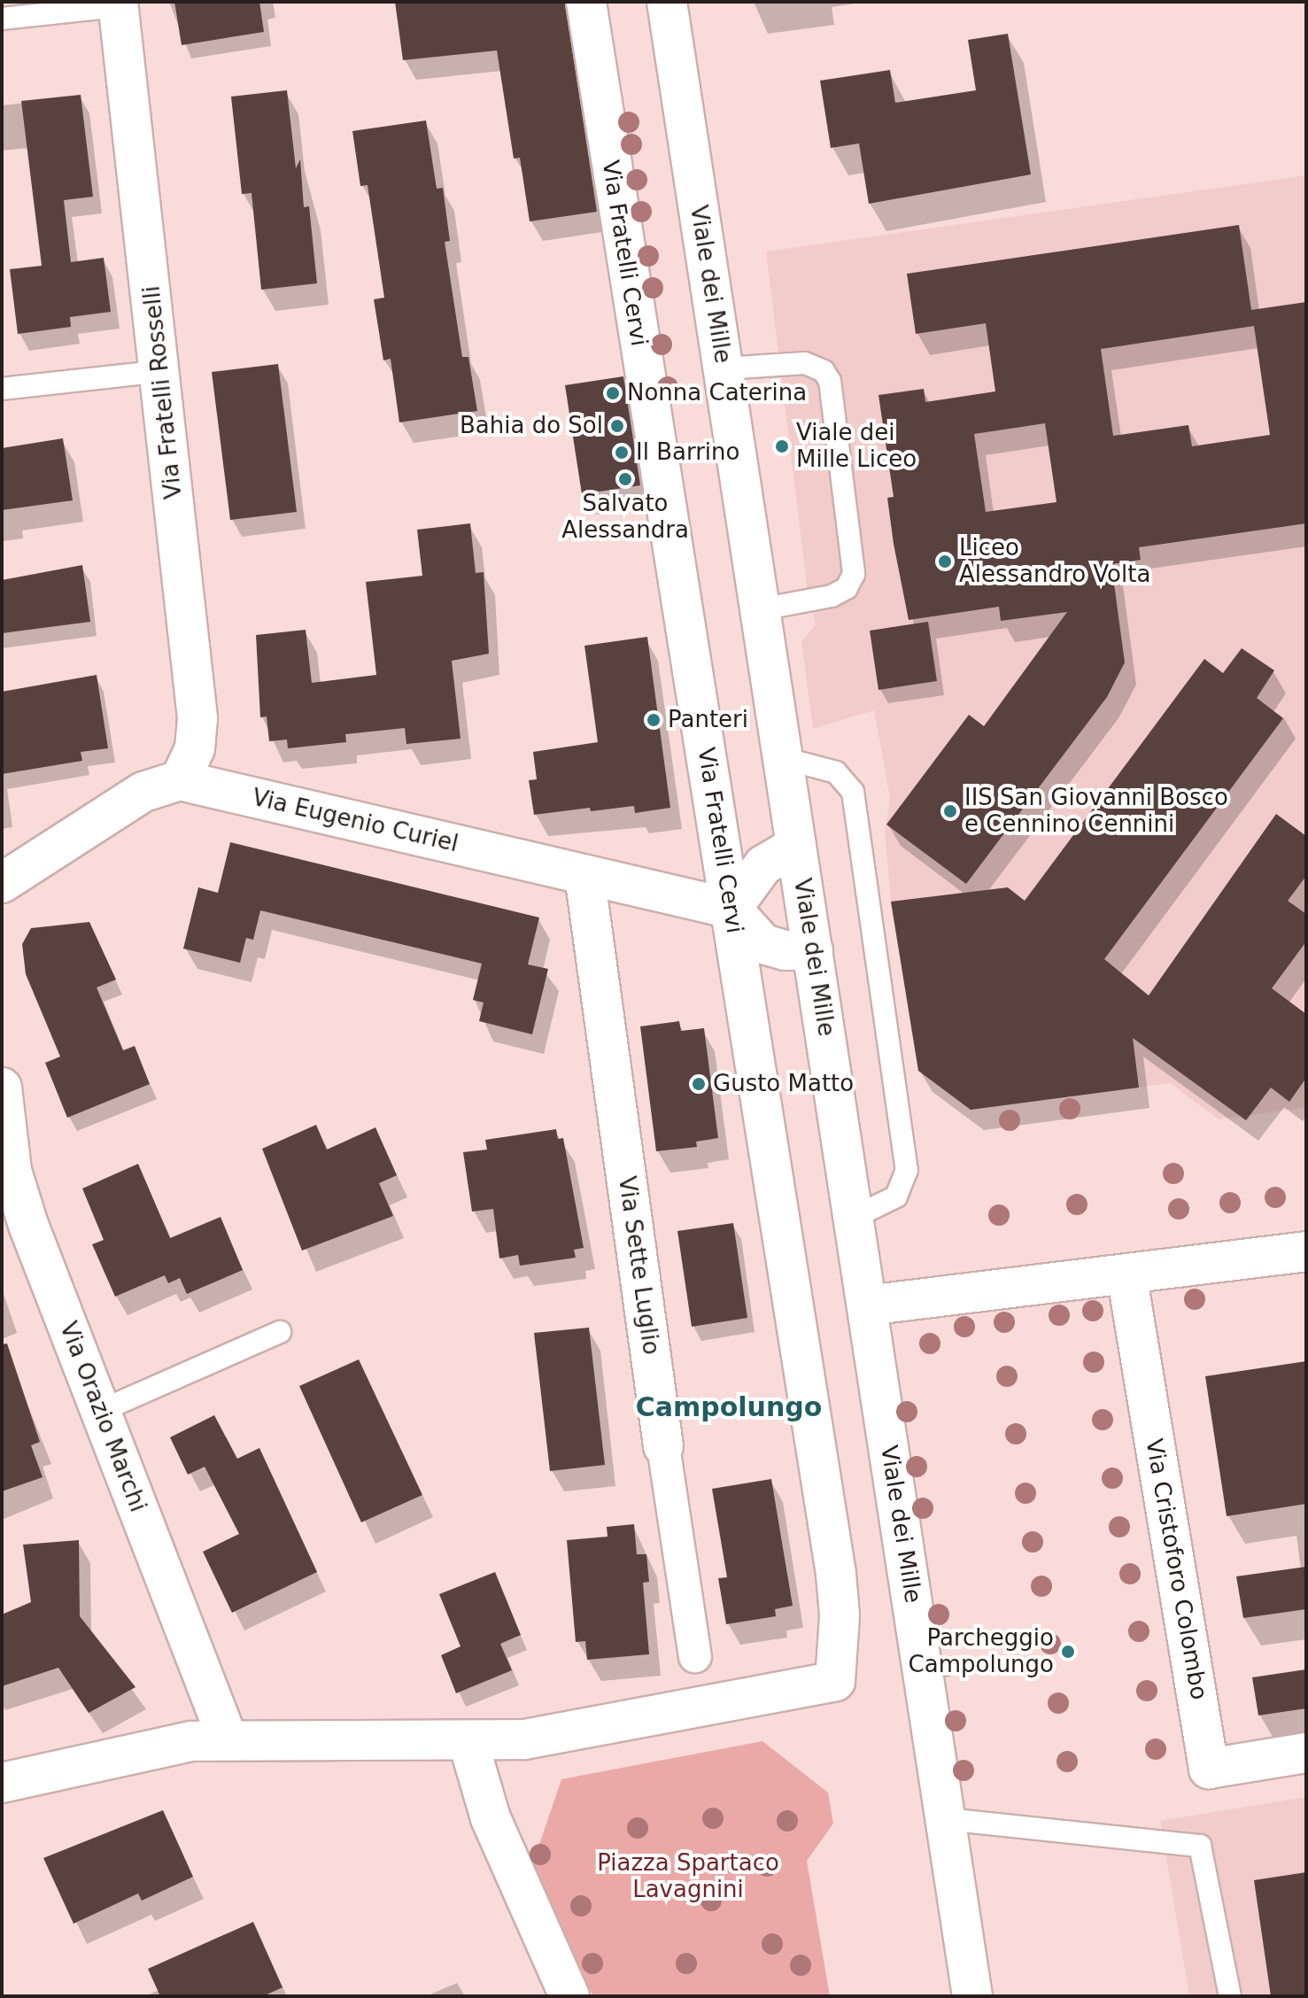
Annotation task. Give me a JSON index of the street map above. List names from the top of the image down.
{
  "streets": {
    "street": [
      "Via Fratelli Cervi",
      "Viale dei Mille",
      "Via Fratelli Rosselli",
      "Via Eugenio Curiel",
      "Via Sette Luglio",
      "Via Orazio Marchi",
      "Via Cristoforo Colombo"
    ]
  },
  "crossings": [
    ["Via Fratelli Cervi", "Via Eugenio Curiel"],
    ["Via Fratelli Rosselli", "Via Eugenio Curiel"],
    ["Via Eugenio Curiel", "Via Sette Luglio"]
  ],
  "districts": ["Campolungo"],
  "parks": ["Piazza Spartaco Lavagnini"],
  "places": [
    "Nonna Caterina",
    "Bahia do Sol",
    "Viale dei Mille Liceo",
    "Il Barrino",
    "Salvato Alessandra",
    "Liceo Alessandro Volta",
    "Panteri",
    "IIS San Giovanni Bosco e Cennino Cennini",
    "Gusto Matto",
    "Parcheggio Campolungo"
  ]
}
